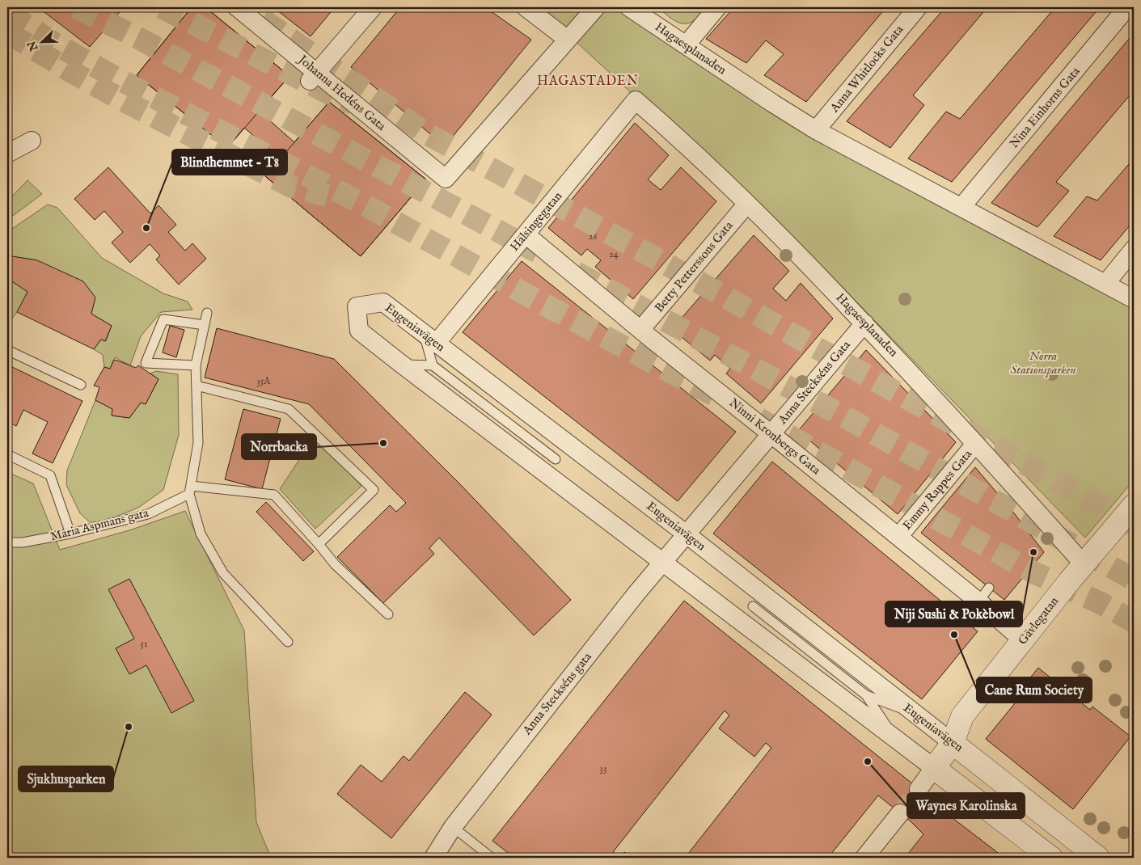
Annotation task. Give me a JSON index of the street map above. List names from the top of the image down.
{
  "streets": {
    "street": [
      "Hagaesplanaden",
      "Anna Whitlocks Gata",
      "Johanna Hedéns Gata",
      "Nina Einhorns Gata",
      "Hälsingegatan",
      "Betty Petterssons Gata",
      "Eugeniavägen",
      "Anna Steckséns Gata",
      "Ninni Kronbergs Gata",
      "Emmy Rappes Gata",
      "Gävlegatan",
      "Anna Steckséns gata"
    ],
    "lane": ["Maria Aspmans gata"]
  },
  "crossings": [
    ["Hagaesplanaden", "Anna Whitlocks Gata"],
    ["Hagaesplanaden", "Nina Einhorns Gata"],
    ["Hagaesplanaden", "Hälsingegatan"],
    ["Hagaesplanaden", "Betty Petterssons Gata"],
    ["Hagaesplanaden", "Anna Steckséns Gata"],
    ["Hagaesplanaden", "Emmy Rappes Gata"],
    ["Hagaesplanaden", "Gävlegatan"],
    ["Hälsingegatan", "Eugeniavägen"],
    ["Hälsingegatan", "Ninni Kronbergs Gata"],
    ["Betty Petterssons Gata", "Ninni Kronbergs Gata"],
    ["Eugeniavägen", "Anna Steckséns Gata"],
    ["Eugeniavägen", "Gävlegatan"],
    ["Eugeniavägen", "Anna Steckséns gata"],
    ["Anna Steckséns Gata", "Ninni Kronbergs Gata"],
    ["Anna Steckséns Gata", "Anna Steckséns gata"],
    ["Ninni Kronbergs Gata", "Emmy Rappes Gata"],
    ["Ninni Kronbergs Gata", "Gävlegatan"]
  ],
  "districts": ["HAGASTADEN"],
  "parks": ["Norra Stationsparken"],
  "places": [
    "Blindhemmet - T8",
    "Norrbacka",
    "Niji Sushi & Pokèbowl",
    "Cane Rum Society",
    "Sjukhusparken",
    "Waynes Karolinska"
  ],
  "house_numbers": [
    "26",
    "24",
    "35A",
    "51",
    "33"
  ],
  "north": "bottom left"
}
